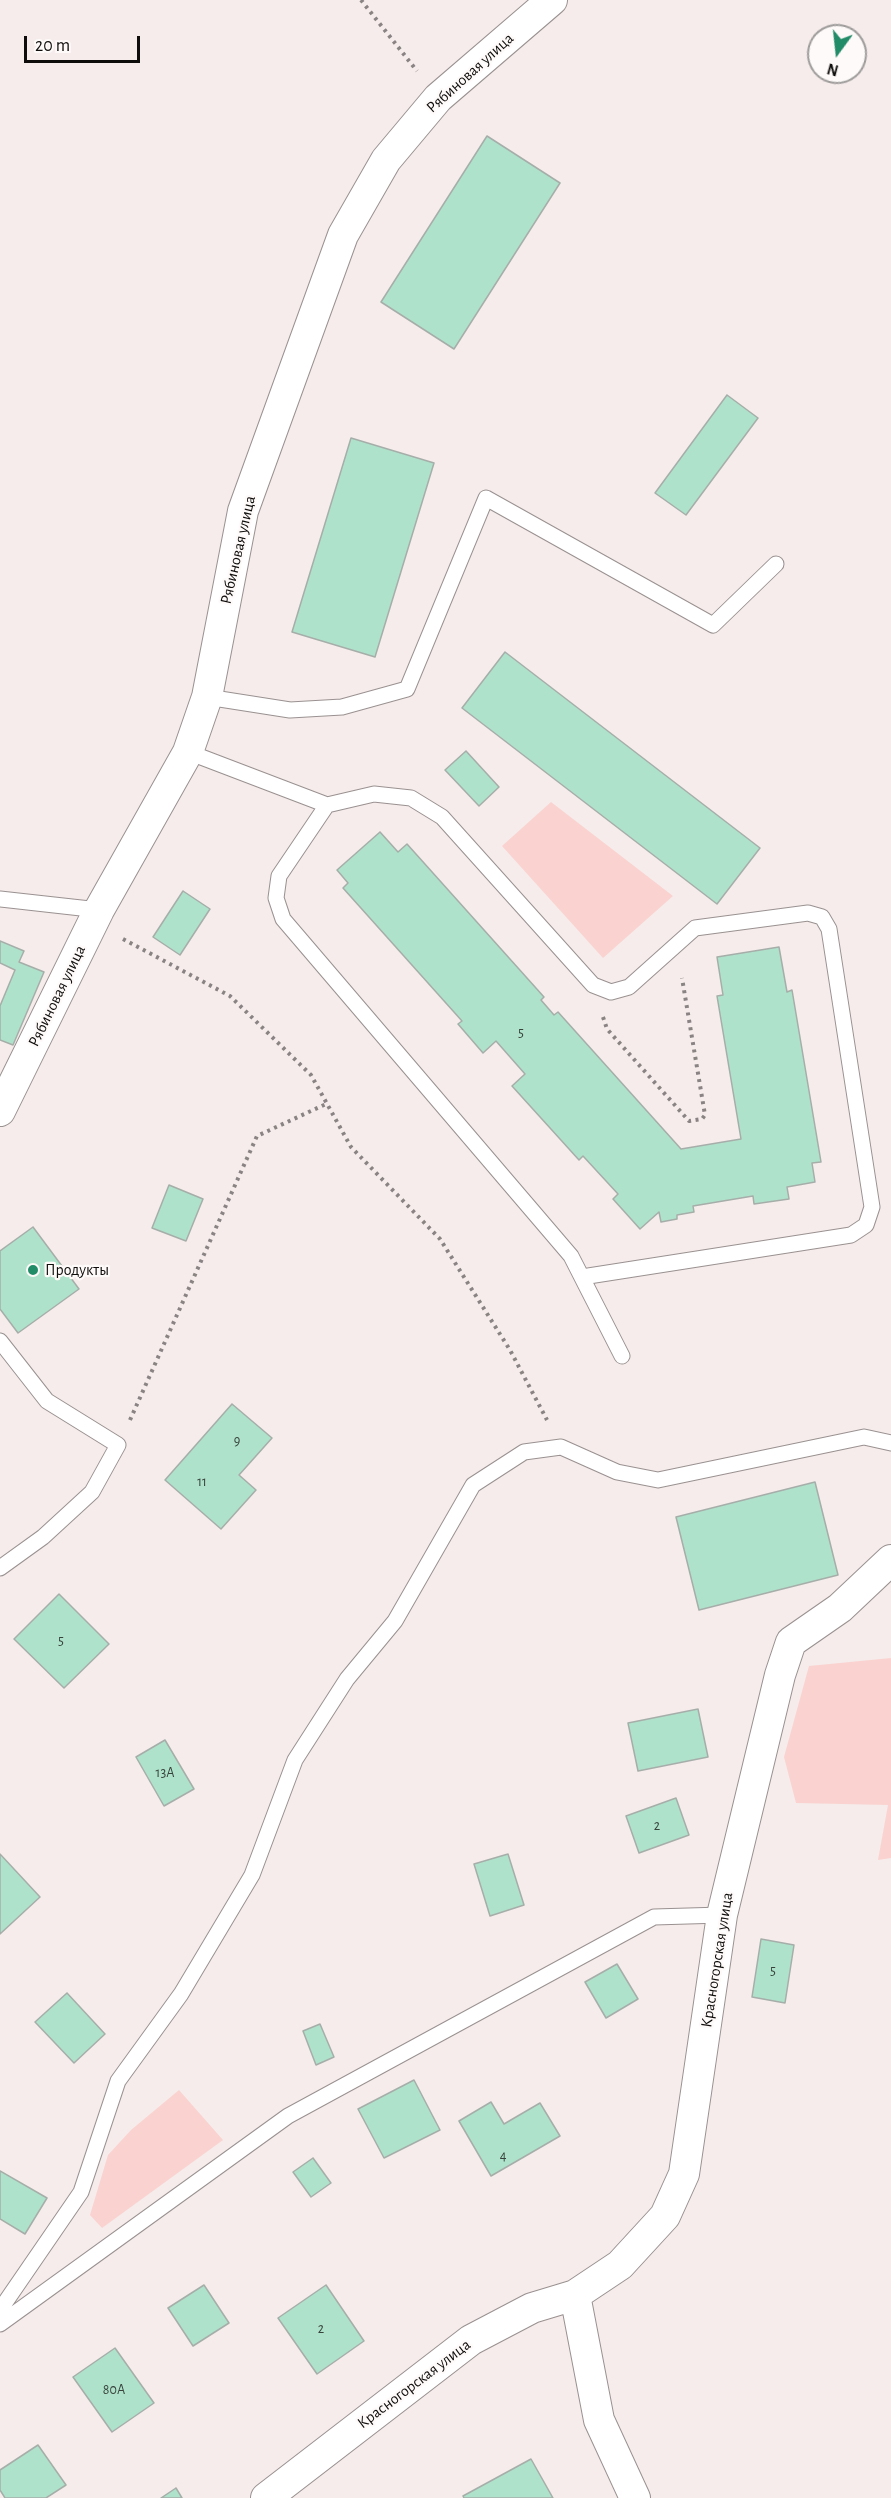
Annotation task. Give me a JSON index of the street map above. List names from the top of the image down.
{
  "streets": {
    "street": ["Рябиновая улица", "Красногорская улица"]
  },
  "places": ["Продукты"],
  "house_numbers": [
    "5",
    "9",
    "11",
    "5",
    "13А",
    "2",
    "5",
    "4",
    "2",
    "80А"
  ],
  "scale_bar": "20 m",
  "north": "bottom"
}
